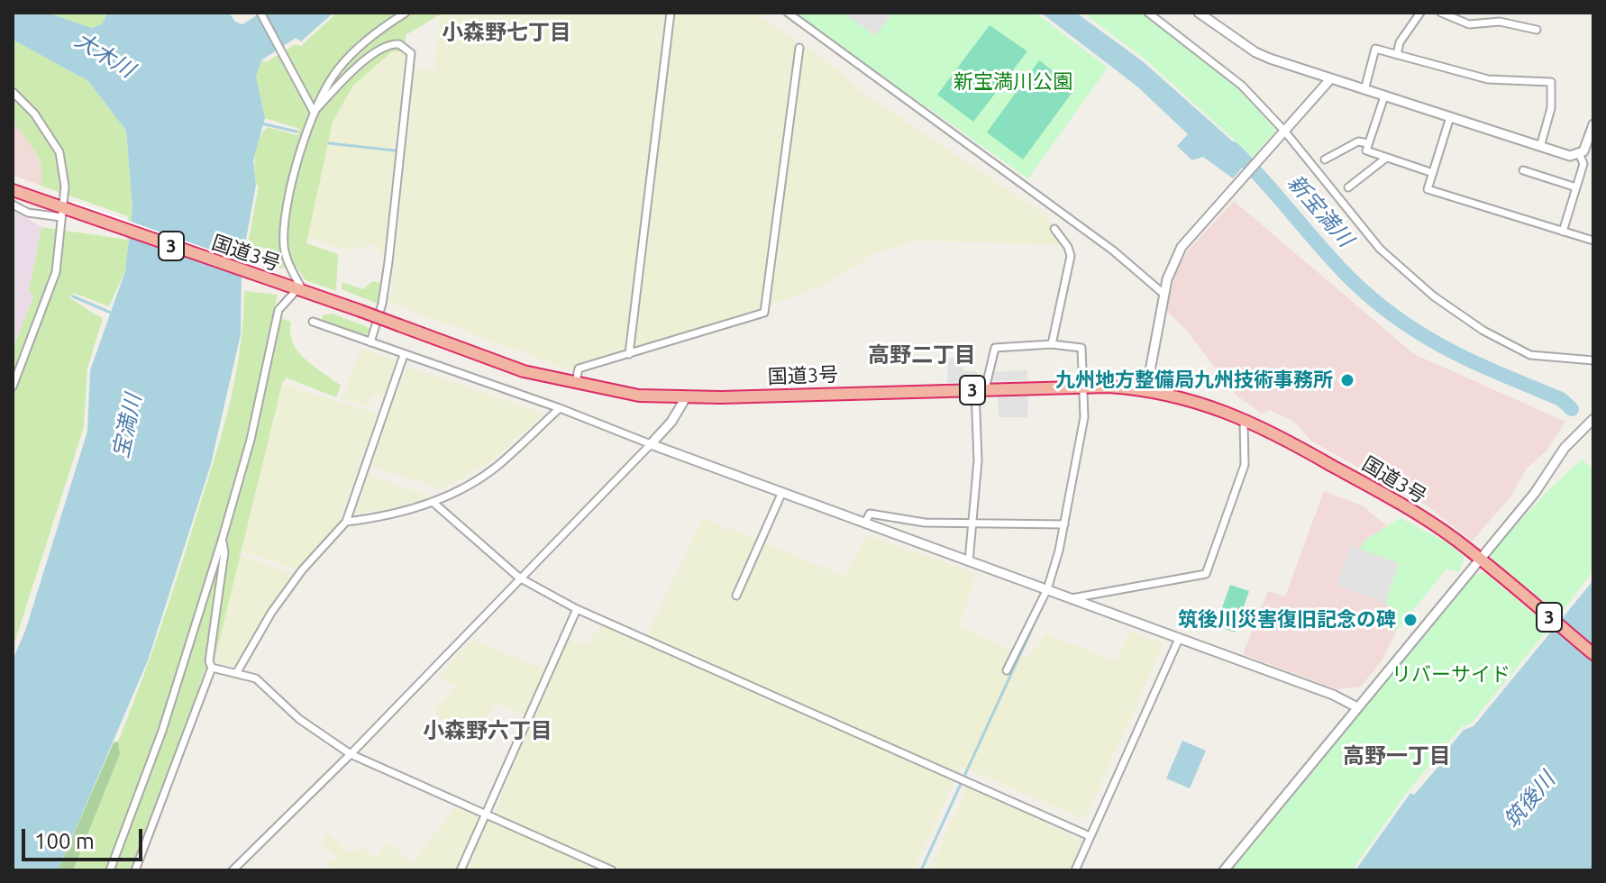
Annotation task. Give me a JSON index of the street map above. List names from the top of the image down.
{
  "streets": {
    "highway": ["3", "国道3号"]
  },
  "districts": [
    "小森野七丁目",
    "高野二丁目",
    "小森野六丁目",
    "高野一丁目"
  ],
  "water": [
    "大木川",
    "新宝満川",
    "宝満川",
    "筑後川"
  ],
  "parks": ["新宝満川公園", "リバーサイド"],
  "places": ["九州地方整備局九州技術事務所", "筑後川災害復旧記念の碑"],
  "scale_bar": "100 m"
}
